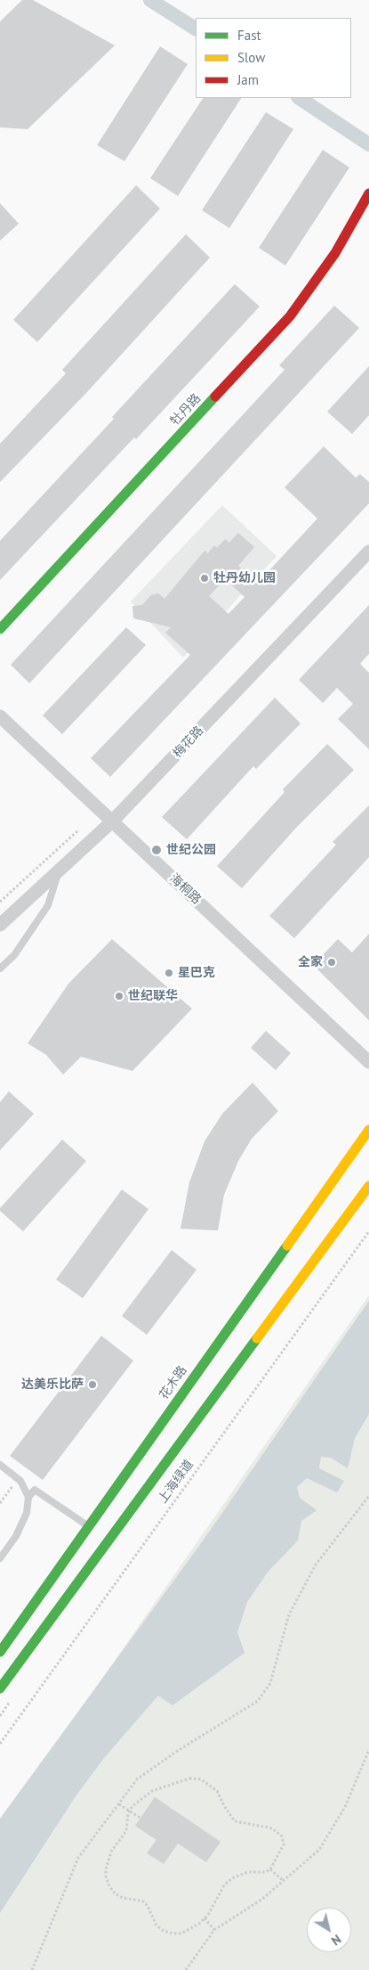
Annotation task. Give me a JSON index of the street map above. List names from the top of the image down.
{
  "streets": {
    "main road": ["牡丹路", "花木路"],
    "street": ["梅花路", "海桐路"],
    "path": ["上海绿道"]
  },
  "crossings": [
    ["梅花路", "海桐路"]
  ],
  "places": [
    "牡丹幼儿园",
    "世纪公园",
    "全家",
    "星巴克",
    "世纪联华",
    "达美乐比萨"
  ],
  "legend": ["Fast", "Slow", "Jam"],
  "north": "bottom right"
}
